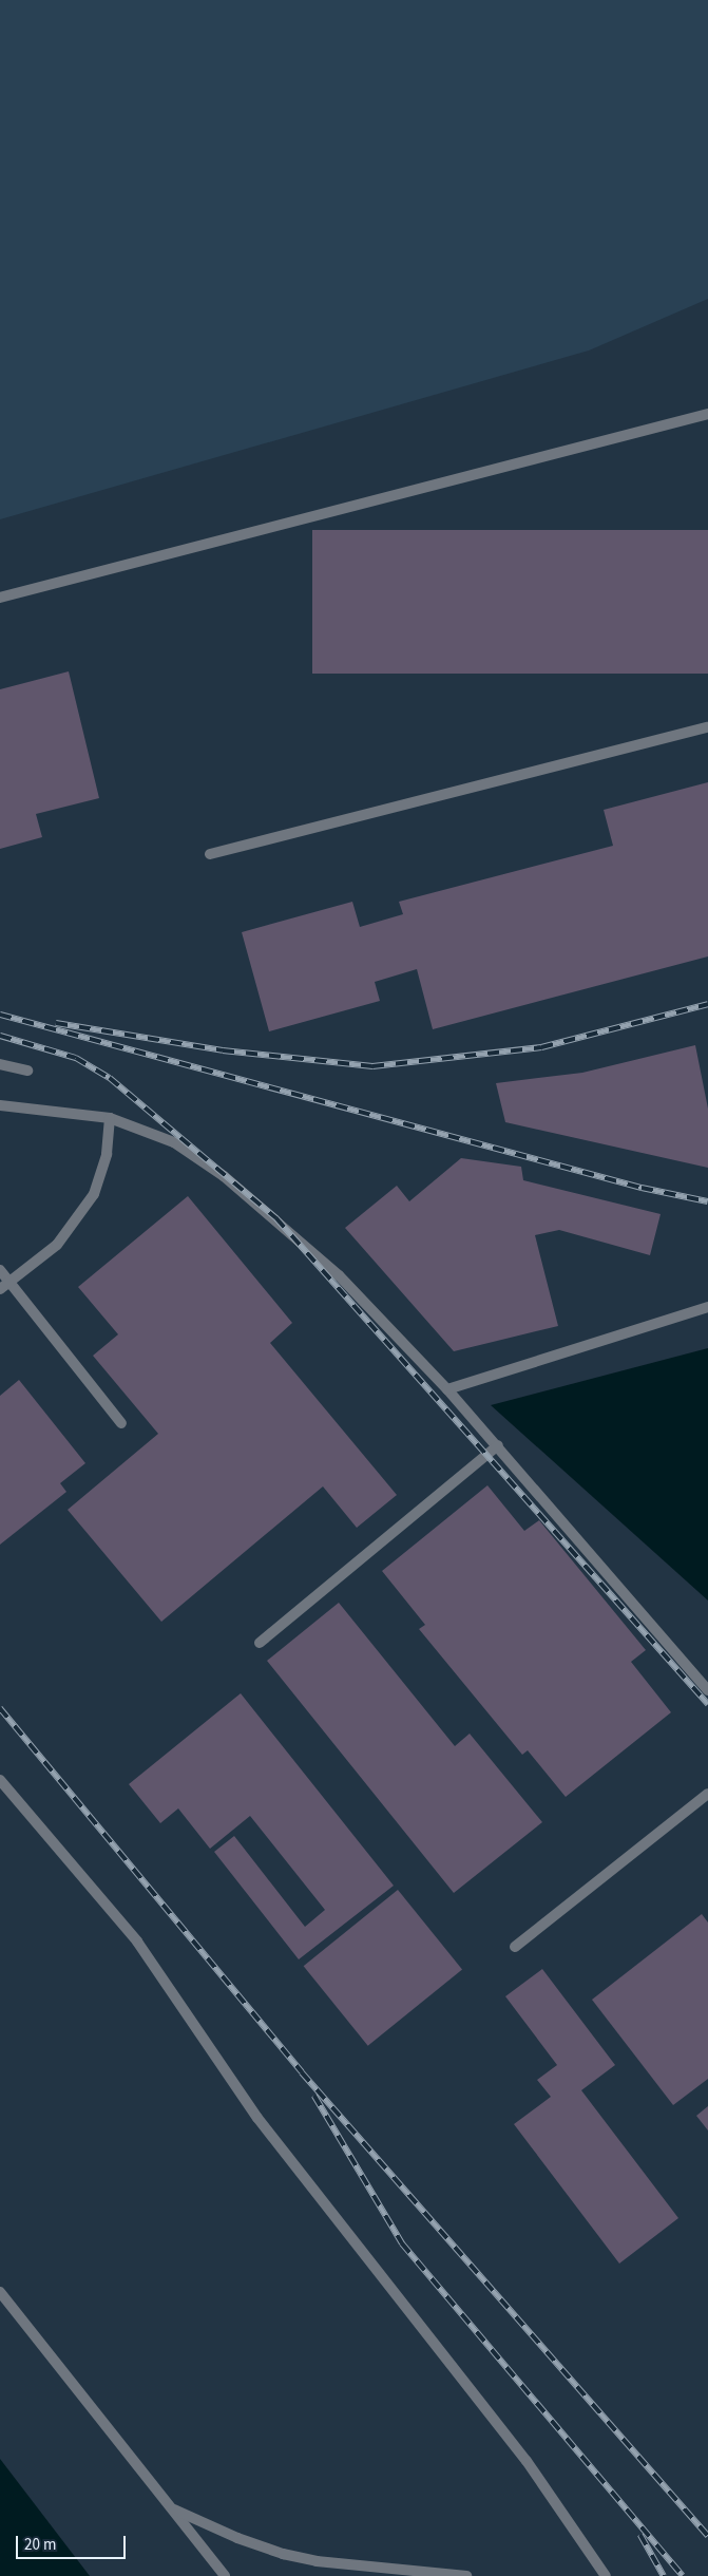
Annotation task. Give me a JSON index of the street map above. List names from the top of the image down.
{
  "scale_bar": "20 m"
}
